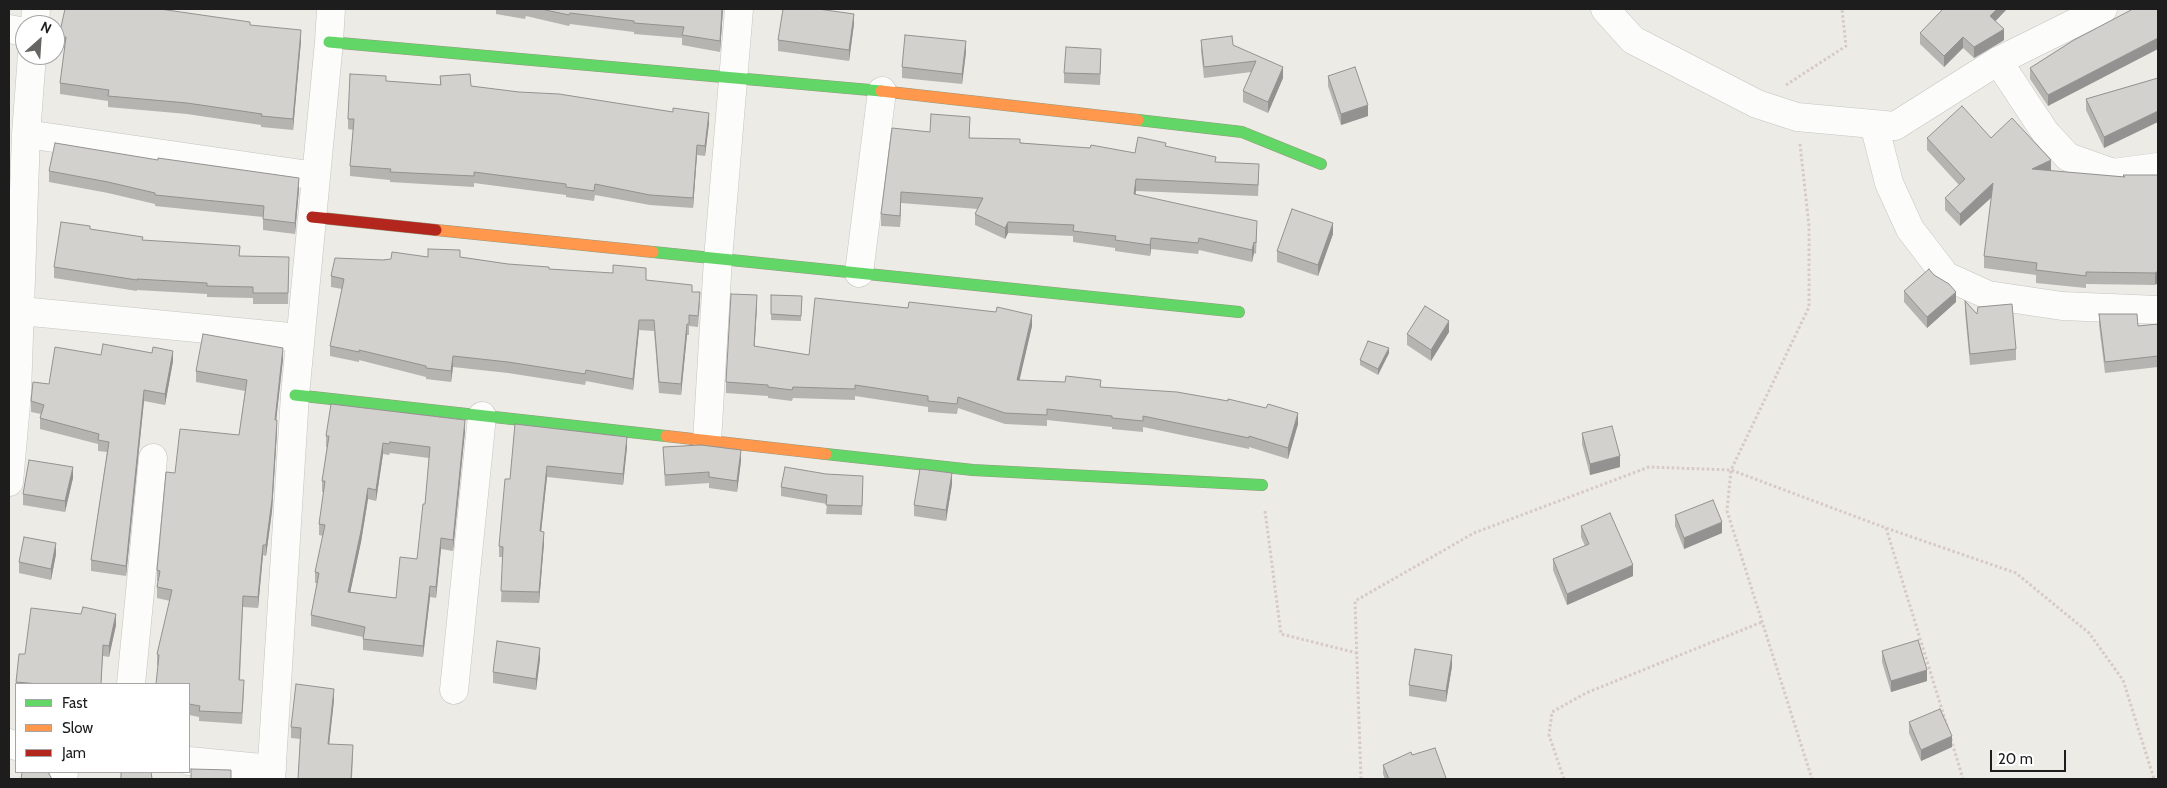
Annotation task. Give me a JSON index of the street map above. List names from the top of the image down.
{
  "legend": ["Fast", "Slow", "Jam"],
  "scale_bar": "20 m",
  "north": "top right"
}
